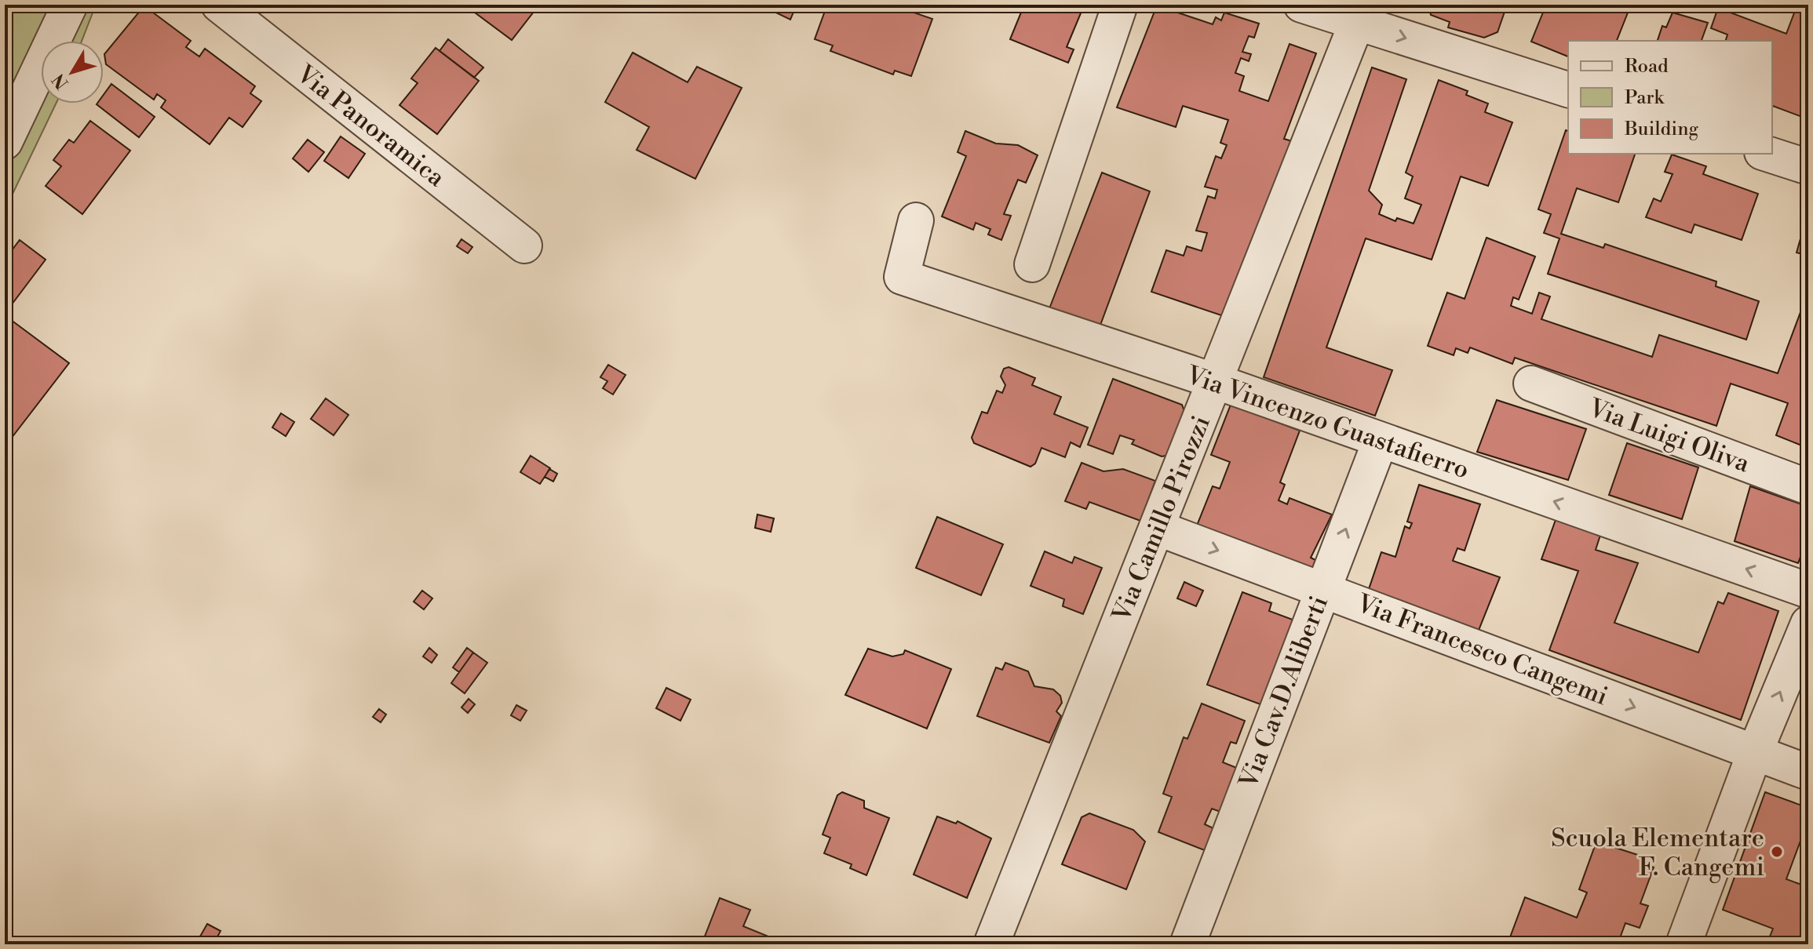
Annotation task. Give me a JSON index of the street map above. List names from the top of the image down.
{
  "streets": {
    "street": [
      "Via Panoramica",
      "Via Vincenzo Guastafierro",
      "Via Luigi Oliva",
      "Via Camillo Pirozzi",
      "Via Francesco Cangemi",
      "Via Cav.D.Aliberti"
    ]
  },
  "crossings": [
    ["Via Vincenzo Guastafierro", "Via Camillo Pirozzi"],
    ["Via Vincenzo Guastafierro", "Via Cav.D.Aliberti"],
    ["Via Camillo Pirozzi", "Via Francesco Cangemi"],
    ["Via Francesco Cangemi", "Via Cav.D.Aliberti"]
  ],
  "one_way": ["Via Vincenzo Guastafierro", "Via Francesco Cangemi"],
  "places": ["Scuola Elementare F. Cangemi"],
  "legend": ["Road", "Park", "Building"],
  "north": "bottom left"
}
